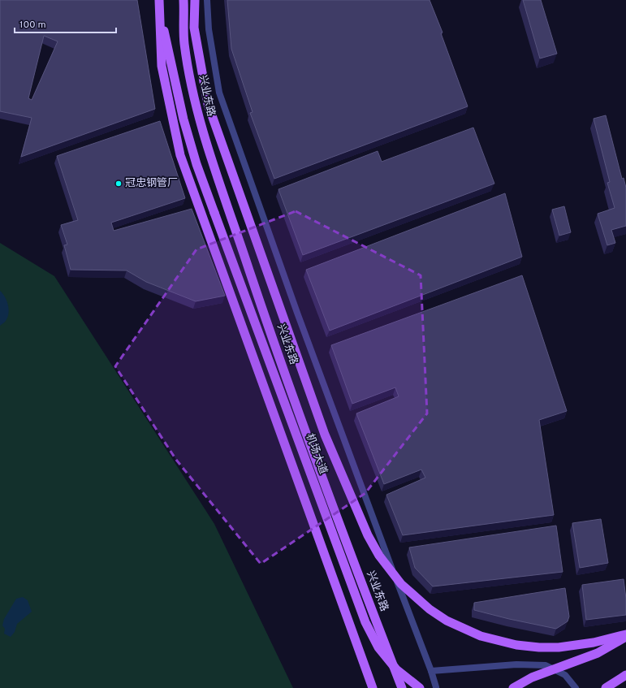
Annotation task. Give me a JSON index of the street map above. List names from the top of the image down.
{
  "streets": {
    "main road": ["兴业东路", "机场大道"]
  },
  "places": ["冠忠钢管厂"],
  "scale_bar": "100 m"
}
